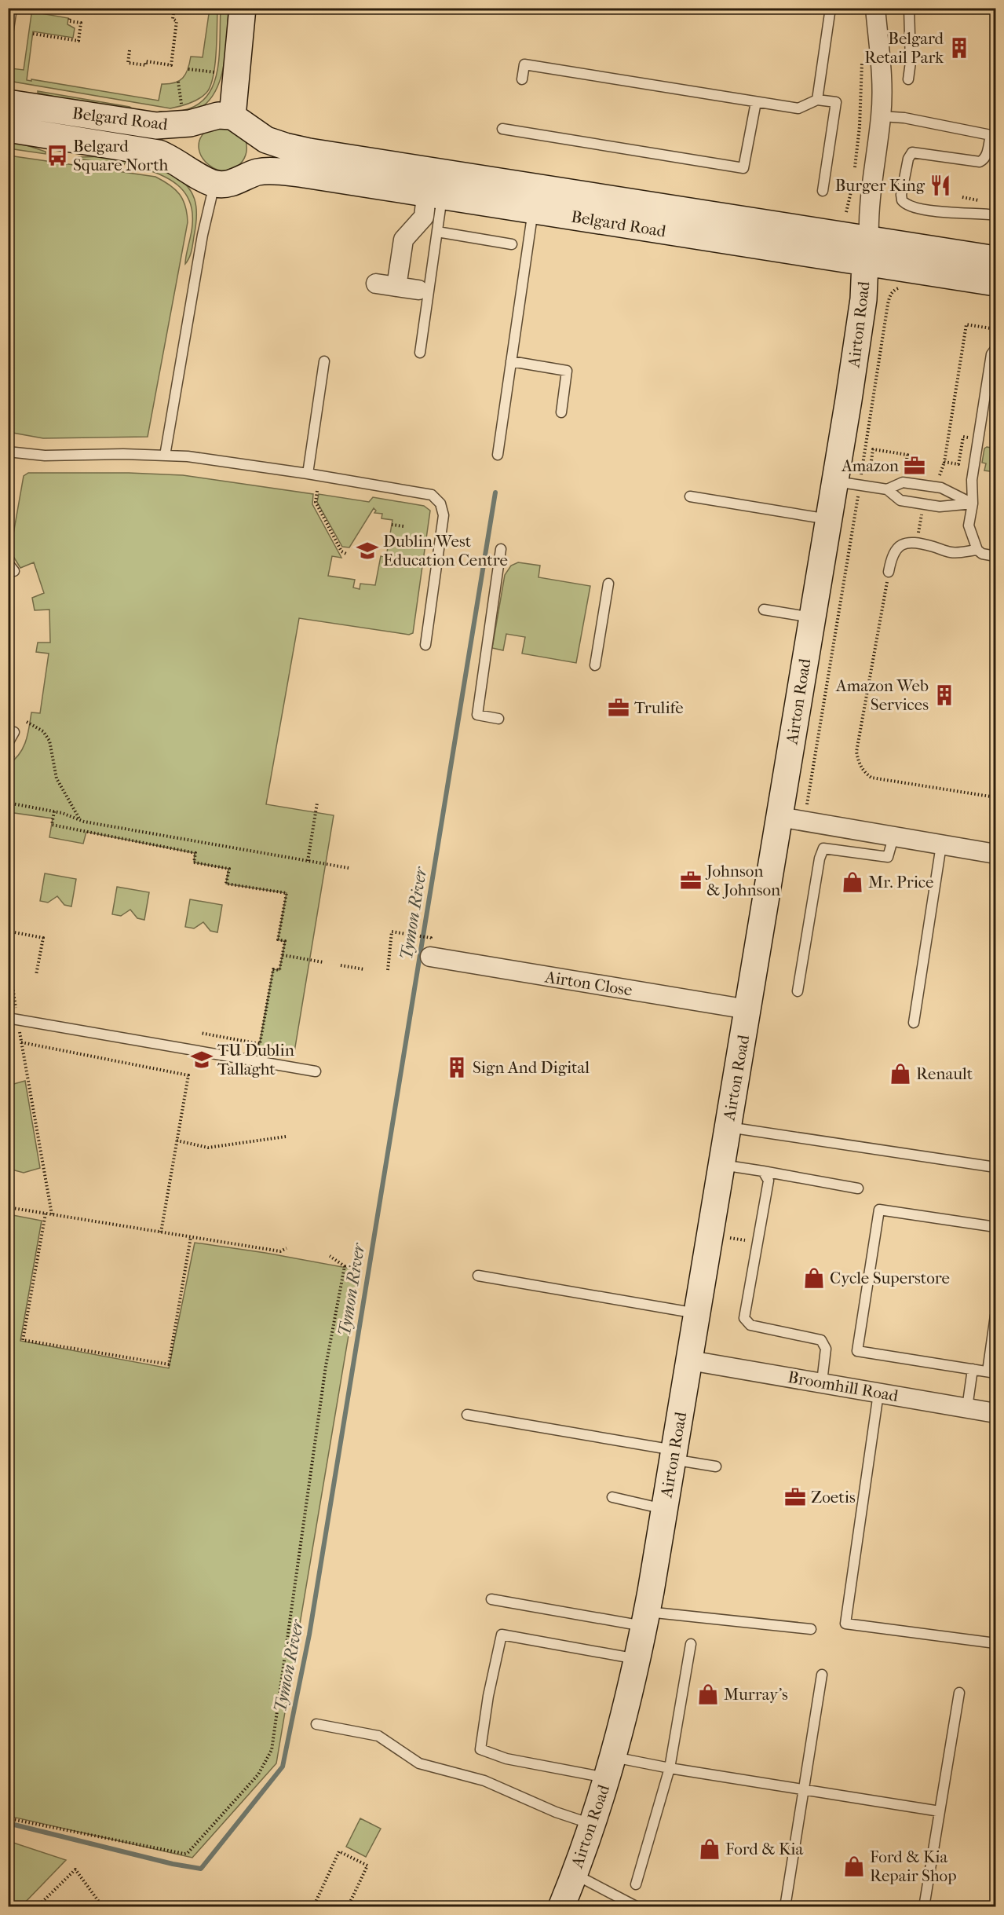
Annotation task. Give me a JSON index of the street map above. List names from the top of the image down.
{
  "streets": {
    "main road": ["Belgard Road", "Airton Road"],
    "street": ["Airton Close", "Broomhill Road"]
  },
  "crossings": [
    ["Belgard Road", "Airton Road"],
    ["Airton Road", "Airton Close"],
    ["Airton Road", "Broomhill Road"]
  ],
  "water": ["Tymon River"],
  "places": {
    "building": ["Belgard Retail Park", "Amazon Web Services", "Sign And Digital"],
    "bus stop": ["Belgard Square North"],
    "restaurant": ["Burger King"],
    "office": [
      "Amazon",
      "Trulife",
      "Johnson & Johnson",
      "Zoetis"
    ],
    "school or university": ["Dublin West Education Centre", "TU Dublin Tallaght"],
    "shop": [
      "Mr. Price",
      "Renault",
      "Cycle Superstore",
      "Murray's",
      "Ford & Kia",
      "Ford & Kia Repair Shop"
    ]
  }
}
